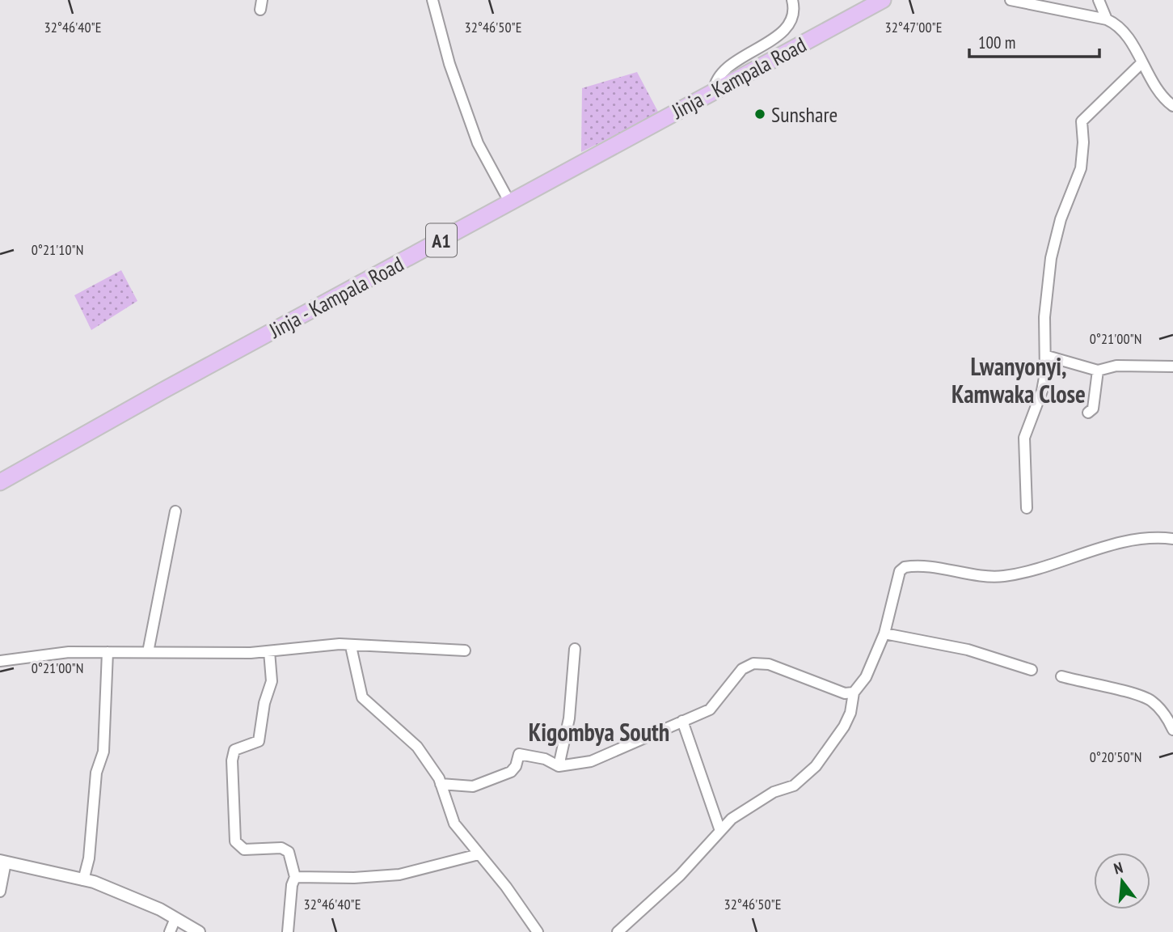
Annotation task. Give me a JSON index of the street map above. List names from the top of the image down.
{
  "streets": {
    "highway": ["Jinja - Kampala Road", "A1"]
  },
  "districts": ["Lwanyonyi, Kamwaka Close", "Kigombya South"],
  "places": ["Sunshare"],
  "scale_bar": "100 m",
  "north": "top",
  "coordinates": [
    "32°46'40\"E",
    "32°46'50\"E",
    "32°47'00\"E",
    "0°21'10\"N",
    "0°21'00\"N",
    "0°20'50\"N"
  ]
}
